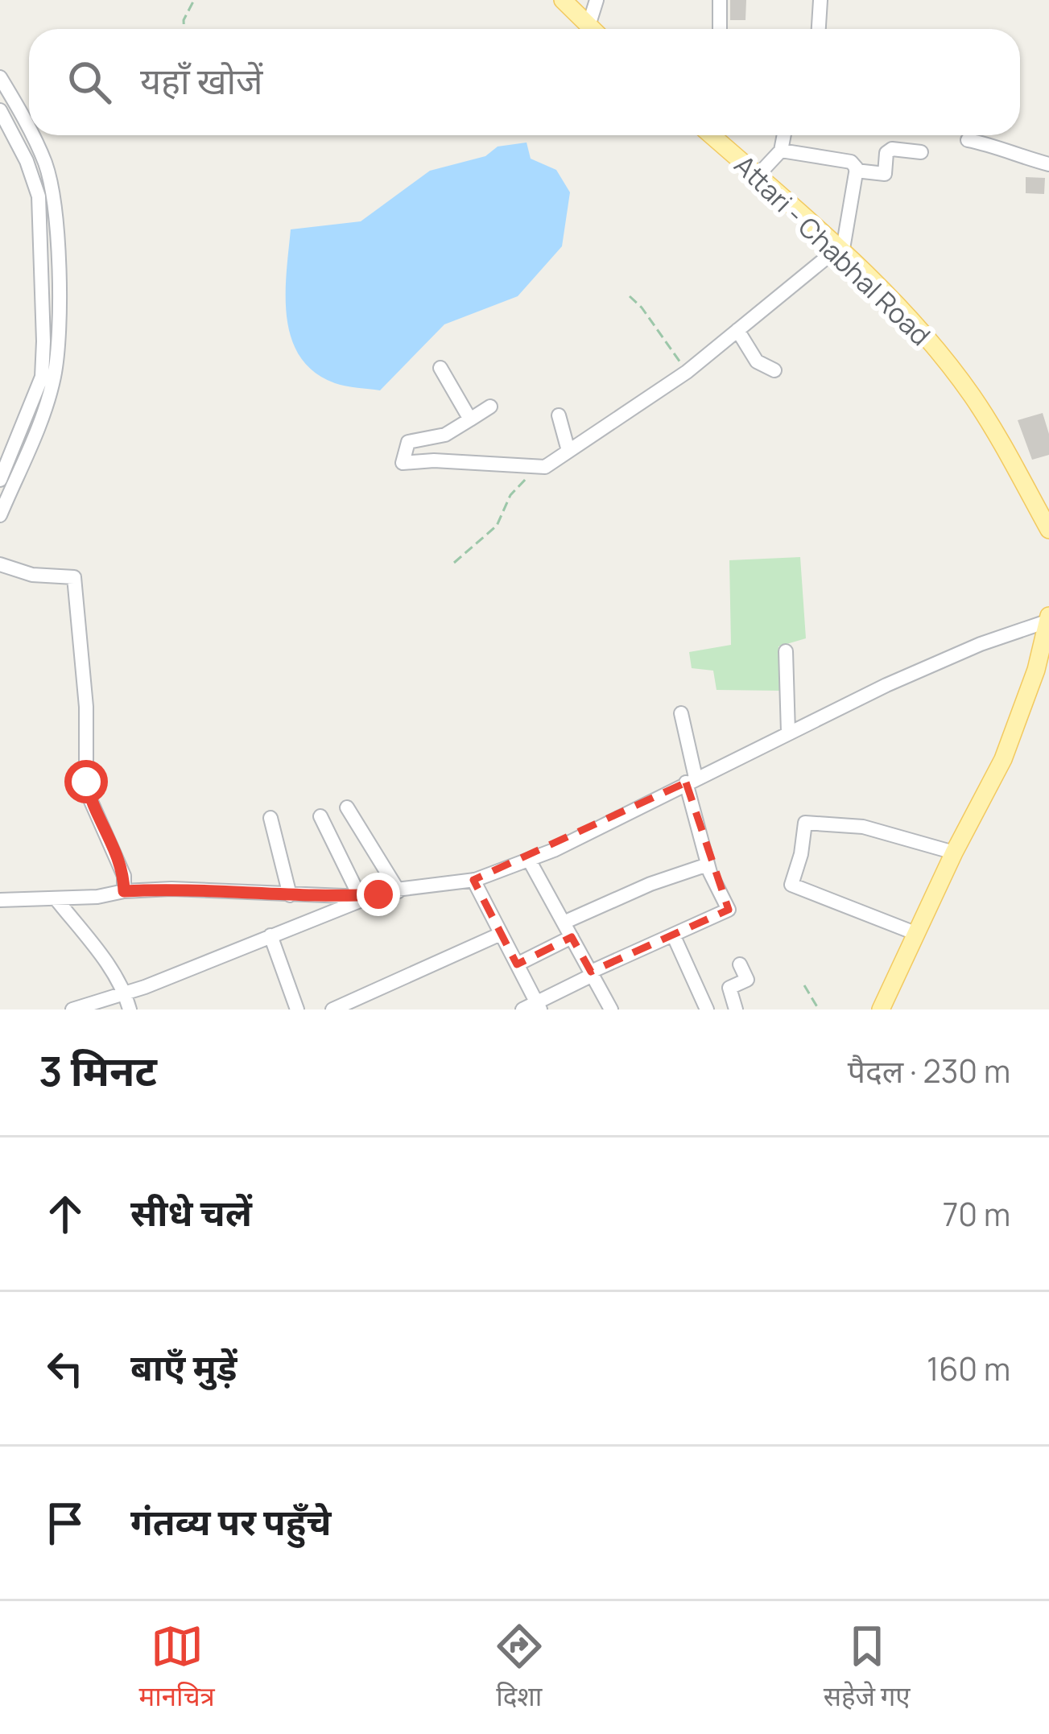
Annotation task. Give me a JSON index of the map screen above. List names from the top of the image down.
{
  "streets": {
    "main road": ["Attari - Chabhal Road"]
  },
  "page": {
    "search": "यहाँ खोजें",
    "heading": ["3 मिनट", "पैदल · 230 m"],
    "list": [
      ["सीधे चलें", "70 m"],
      ["बाएँ मुड़ें", "160 m"],
      "गंतव्य पर पहुँचे"
    ],
    "nav": ["मानचित्र", "दिशा", "सहेजे गए"]
  }
}
